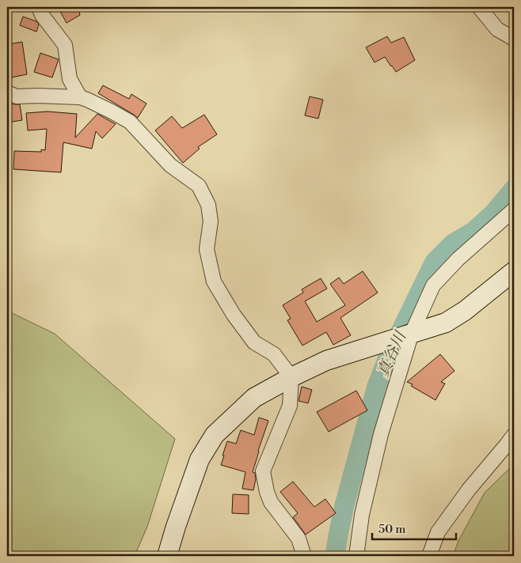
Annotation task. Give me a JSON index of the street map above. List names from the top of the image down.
{
  "water": ["真谷川"],
  "scale_bar": "50 m"
}
